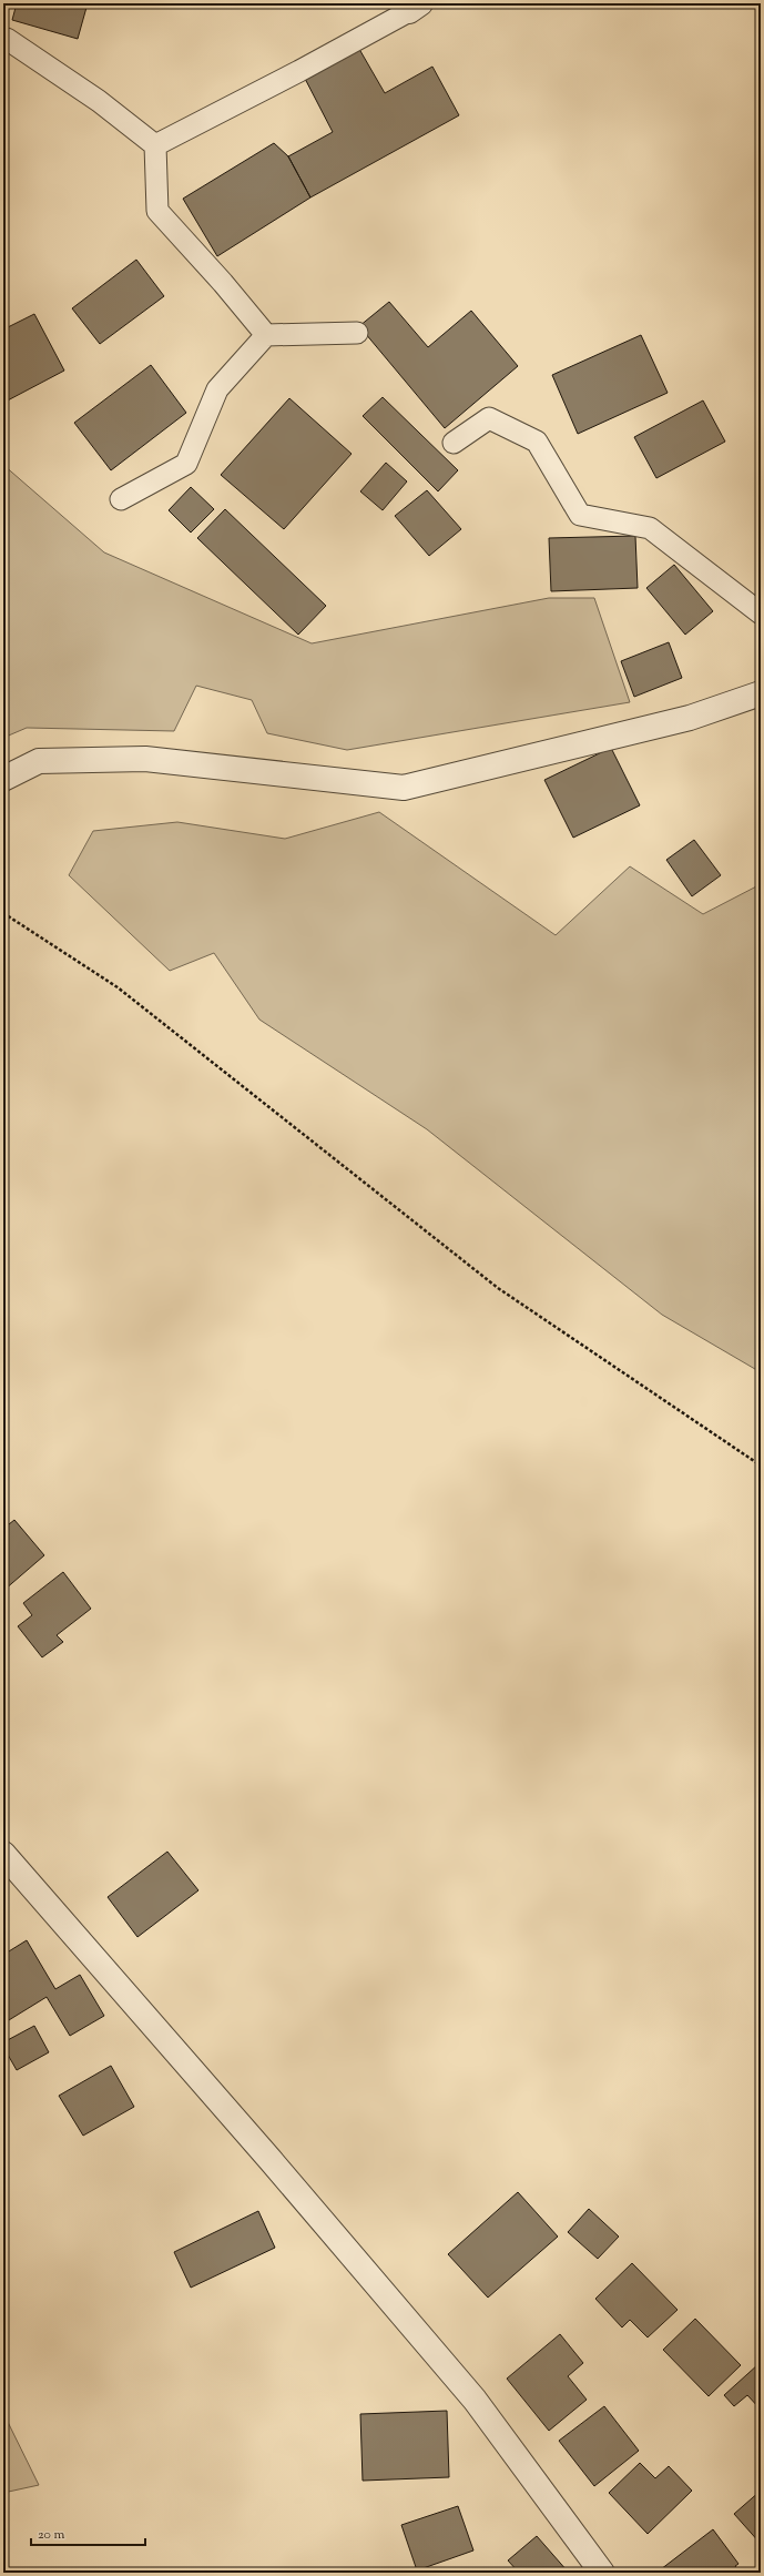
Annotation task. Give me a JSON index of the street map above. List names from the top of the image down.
{
  "scale_bar": "20 m"
}
